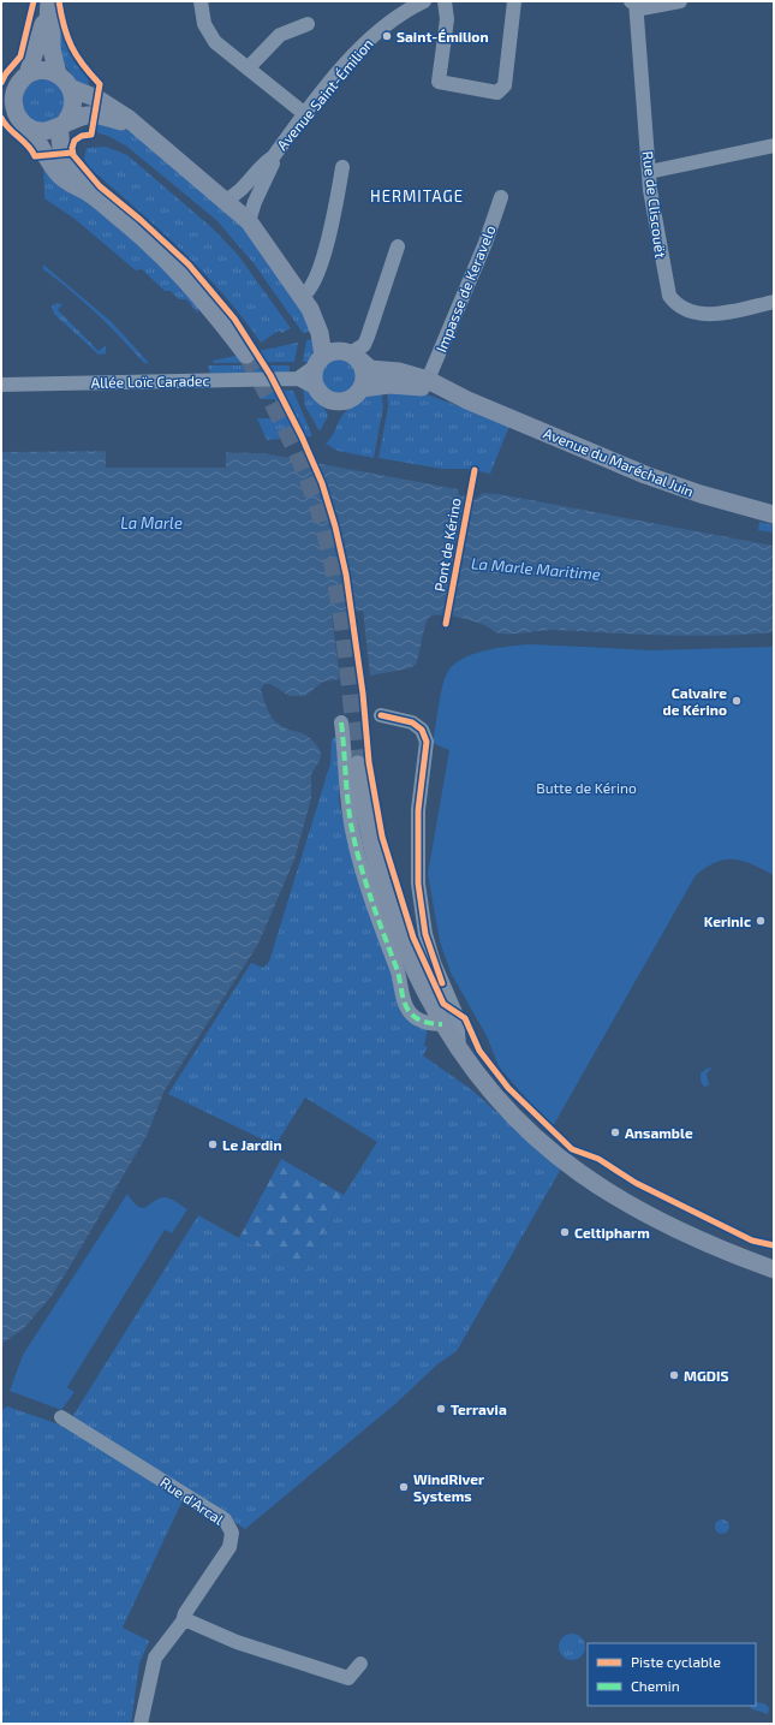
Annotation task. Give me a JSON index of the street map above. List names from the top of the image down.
{
  "streets": {
    "main road": ["Avenue du Maréchal Juin"],
    "street": [
      "Avenue Saint-Émilion",
      "Rue de Cliscouët",
      "Impasse de Keravelo",
      "Allée Loïc Caradec",
      "Rue d'Arcal"
    ],
    "cycle path": ["Pont de Kérino"]
  },
  "crossings": [
    ["Avenue Saint-Émilion", "Avenue du Maréchal Juin"],
    ["Impasse de Keravelo", "Avenue du Maréchal Juin"],
    ["Allée Loïc Caradec", "Avenue du Maréchal Juin"]
  ],
  "districts": ["HERMITAGE"],
  "water": ["La Marle", "La Marle Maritime"],
  "parks": ["Butte de Kérino"],
  "places": [
    "Saint-Émilion",
    "Calvaire de Kérino",
    "Kerinic",
    "Ansamble",
    "Le Jardin",
    "Celtipharm",
    "MGDIS",
    "Terravia",
    "WindRiver Systems"
  ],
  "legend": ["Piste cyclable", "Chemin"]
}
